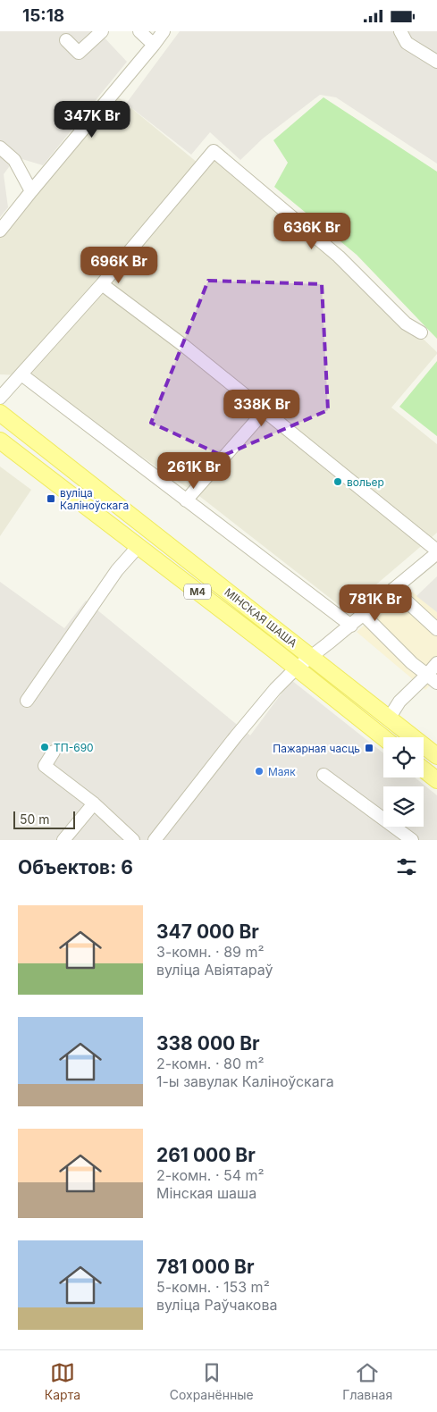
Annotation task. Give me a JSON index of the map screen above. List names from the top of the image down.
{
  "streets": {
    "main road": ["М4", "МІНСКАЯ ШАША"]
  },
  "places": {
    "other": ["вольер", "ТП-690", "Маяк"],
    "transit": ["вуліца Каліноўскага", "Пажарная часць"]
  },
  "scale_bar": "50 m",
  "page": {
    "status": "15:18",
    "price": [
      "347K Br",
      "636K Br",
      "696K Br",
      "338K Br",
      "261K Br",
      "781K Br"
    ],
    "scale": "50 m",
    "heading": "Объектов: 6",
    "list": [
      {
        "name": "347 000 Br",
        "note": "3-комн. · 89 m² · вуліца Авіятараў"
      },
      {
        "name": "338 000 Br",
        "note": "2-комн. · 80 m² · 1-ы завулак Каліноўскага"
      },
      {
        "name": "261 000 Br",
        "note": "2-комн. · 54 m² · Мінская шаша"
      },
      {
        "name": "781 000 Br",
        "note": "5-комн. · 153 m² · вуліца Раўчакова"
      }
    ],
    "tabs": ["Карта", "Сохранённые", "Главная"]
  }
}
